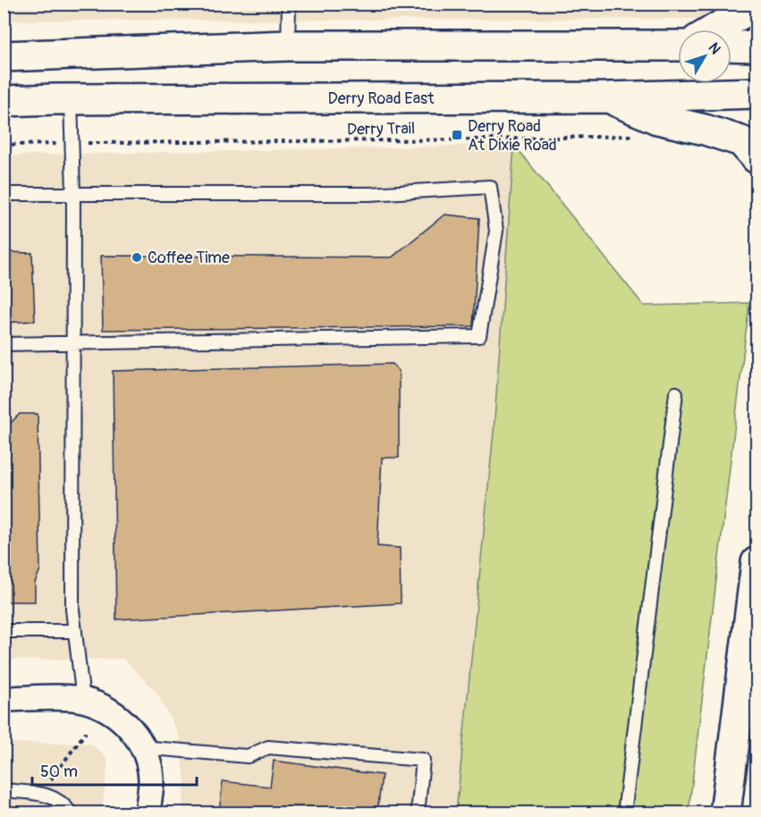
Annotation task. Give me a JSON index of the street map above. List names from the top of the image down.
{
  "streets": {
    "main road": ["Derry Road East"],
    "path": ["Derry Trail"]
  },
  "places": {
    "transit": ["Derry Road At Dixie Road"],
    "other": ["Coffee Time"]
  },
  "scale_bar": "50 m",
  "north": "top right"
}
